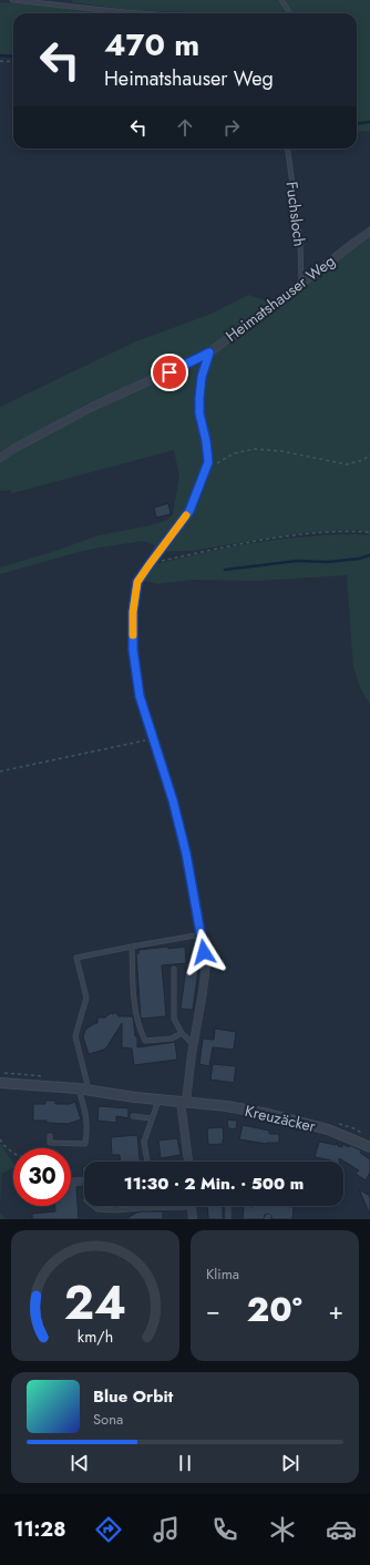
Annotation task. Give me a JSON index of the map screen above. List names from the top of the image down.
{
  "streets": {
    "street": ["Heimatshauser Weg", "Kreuzäcker"],
    "lane": ["Fuchsloch"]
  },
  "crossings": [
    ["Fuchsloch", "Heimatshauser Weg"]
  ],
  "page": {
    "turn": ["470 m", "Heimatshauser Weg"],
    "limit": "30",
    "trip": "11:30 · 2 Min. · 500 m",
    "tile": "Klima",
    "heat": ["−", "20°", "+"],
    "song": ["Blue Orbit", "Sona"],
    "tabs": "11:28",
    "gauge": ["24", "km/h"]
  }
}
